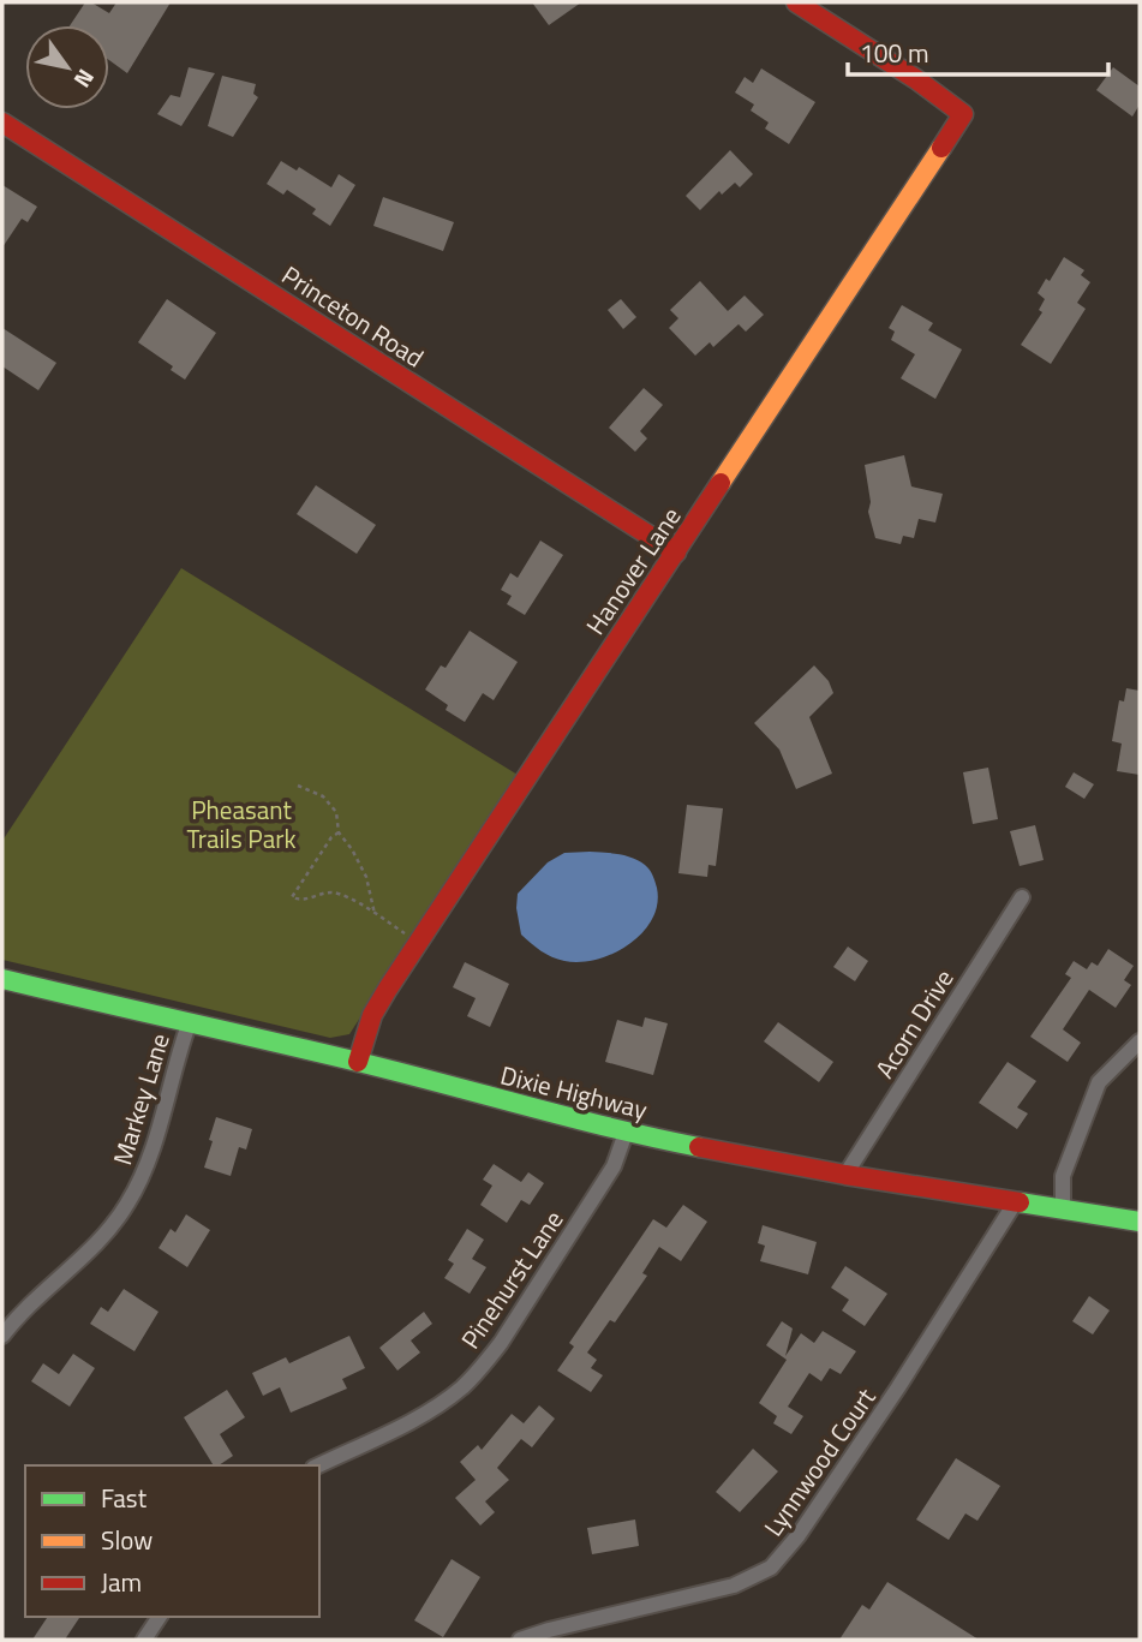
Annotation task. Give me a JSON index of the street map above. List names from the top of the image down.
{
  "streets": {
    "street": [
      "Princeton Road",
      "Hanover Lane",
      "Acorn Drive",
      "Dixie Highway",
      "Markey Lane",
      "Pinehurst Lane",
      "Lynnwood Court"
    ]
  },
  "crossings": [
    ["Princeton Road", "Hanover Lane"],
    ["Hanover Lane", "Dixie Highway"],
    ["Acorn Drive", "Dixie Highway"],
    ["Dixie Highway", "Markey Lane"],
    ["Dixie Highway", "Pinehurst Lane"],
    ["Dixie Highway", "Lynnwood Court"]
  ],
  "parks": ["Pheasant Trails Park"],
  "legend": ["Fast", "Slow", "Jam"],
  "scale_bar": "100 m",
  "north": "bottom right"
}
